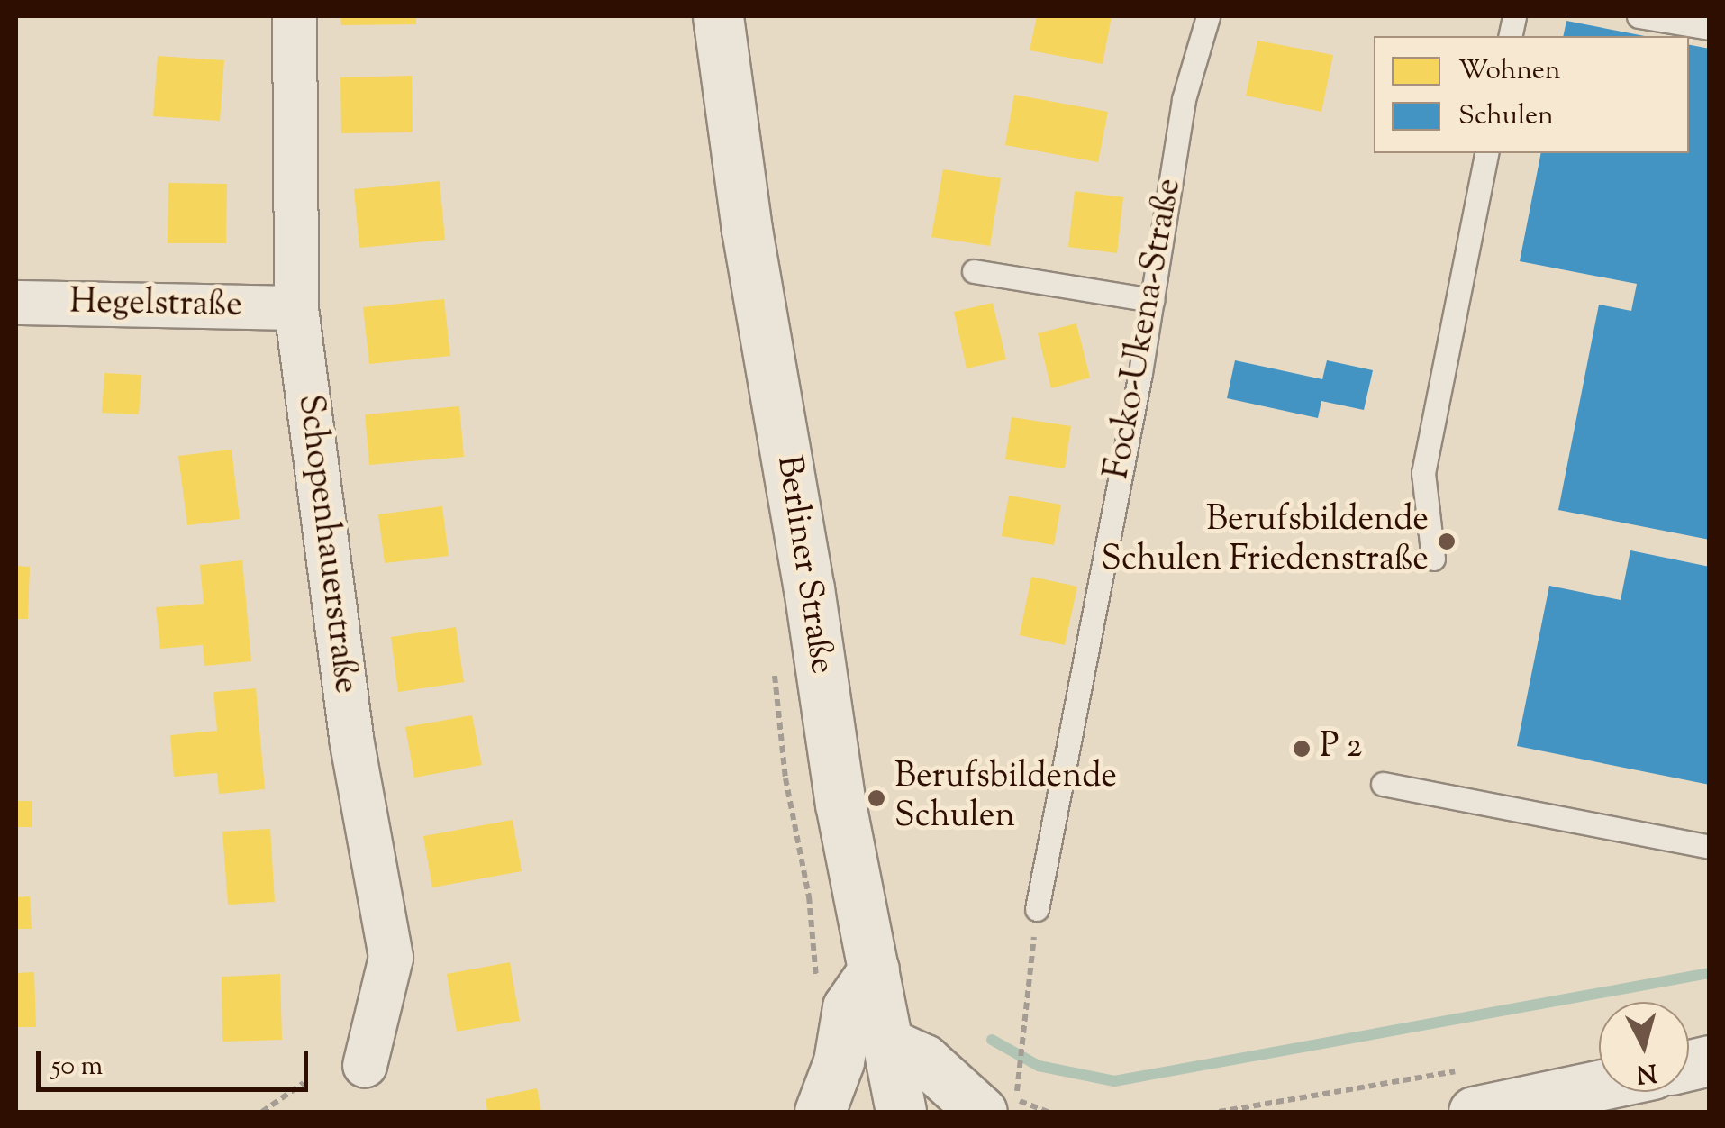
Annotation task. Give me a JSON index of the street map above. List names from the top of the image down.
{
  "streets": {
    "main road": ["Berliner Straße"],
    "street": ["Hegelstraße", "Schopenhauerstraße"],
    "lane": ["Focko-Ukena-Straße"]
  },
  "crossings": [
    ["Hegelstraße", "Schopenhauerstraße"]
  ],
  "places": ["Berufsbildende Schulen Friedenstraße", "P 2", "Berufsbildende Schulen"],
  "legend": ["Wohnen", "Schulen"],
  "scale_bar": "50 m",
  "north": "bottom"
}
